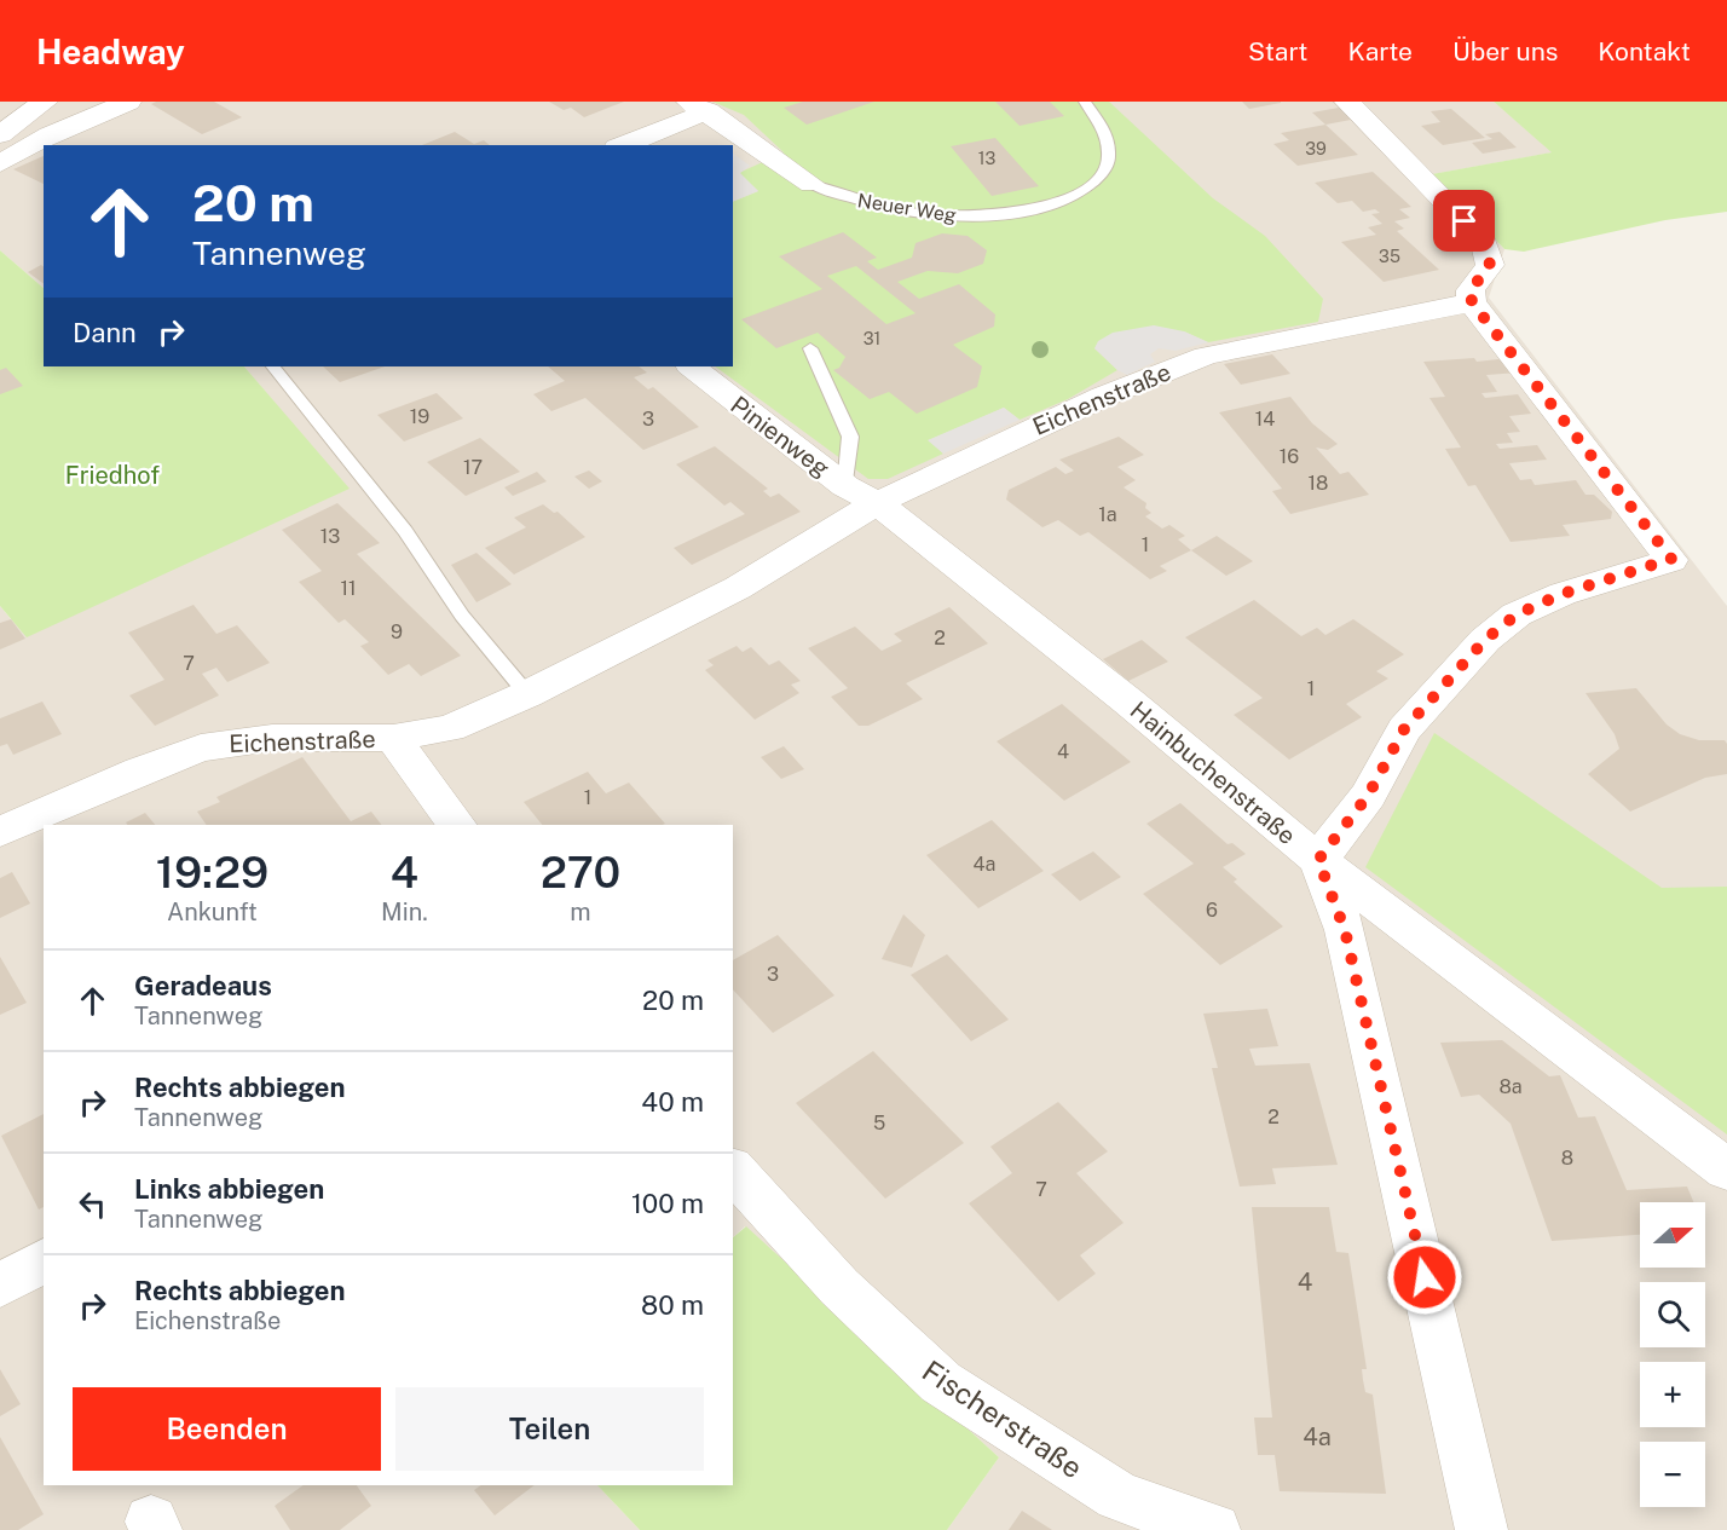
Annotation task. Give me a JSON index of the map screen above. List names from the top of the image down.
{
  "streets": {
    "street": [
      "Neuer Weg",
      "Eichenstraße",
      "Pinienweg",
      "Hainbuchenstraße",
      "Fischerstraße"
    ]
  },
  "crossings": [
    ["Eichenstraße", "Pinienweg"],
    ["Eichenstraße", "Hainbuchenstraße"],
    ["Pinienweg", "Hainbuchenstraße"]
  ],
  "parks": ["Friedhof"],
  "house_numbers": [
    "39",
    "13",
    "35",
    "31",
    "19",
    "3",
    "14",
    "16",
    "17",
    "18",
    "1a",
    "13",
    "1",
    "11",
    "9",
    "2",
    "7",
    "1",
    "4",
    "1",
    "4a",
    "6",
    "3",
    "8a",
    "2",
    "5",
    "8",
    "7",
    "4",
    "4a"
  ],
  "north": "right",
  "page": {
    "header": "Headway",
    "nav": [
      "Start",
      "Karte",
      "Über uns",
      "Kontakt"
    ],
    "turn": ["20 m", "Tannenweg"],
    "then": "Dann",
    "eta": [
      "19:29",
      "Ankunft",
      "4",
      "Min.",
      "270",
      "m"
    ],
    "list": [
      {
        "name": "Geradeaus",
        "note": "Tannenweg",
        "value": "20 m"
      },
      {
        "name": "Rechts abbiegen",
        "note": "Tannenweg",
        "value": "40 m"
      },
      {
        "name": "Links abbiegen",
        "note": "Tannenweg",
        "value": "100 m"
      },
      {
        "name": "Rechts abbiegen",
        "note": "Eichenstraße",
        "value": "80 m"
      }
    ],
    "map_buttons": ["+", "−"],
    "buttons": ["Beenden", "Teilen"]
  }
}
